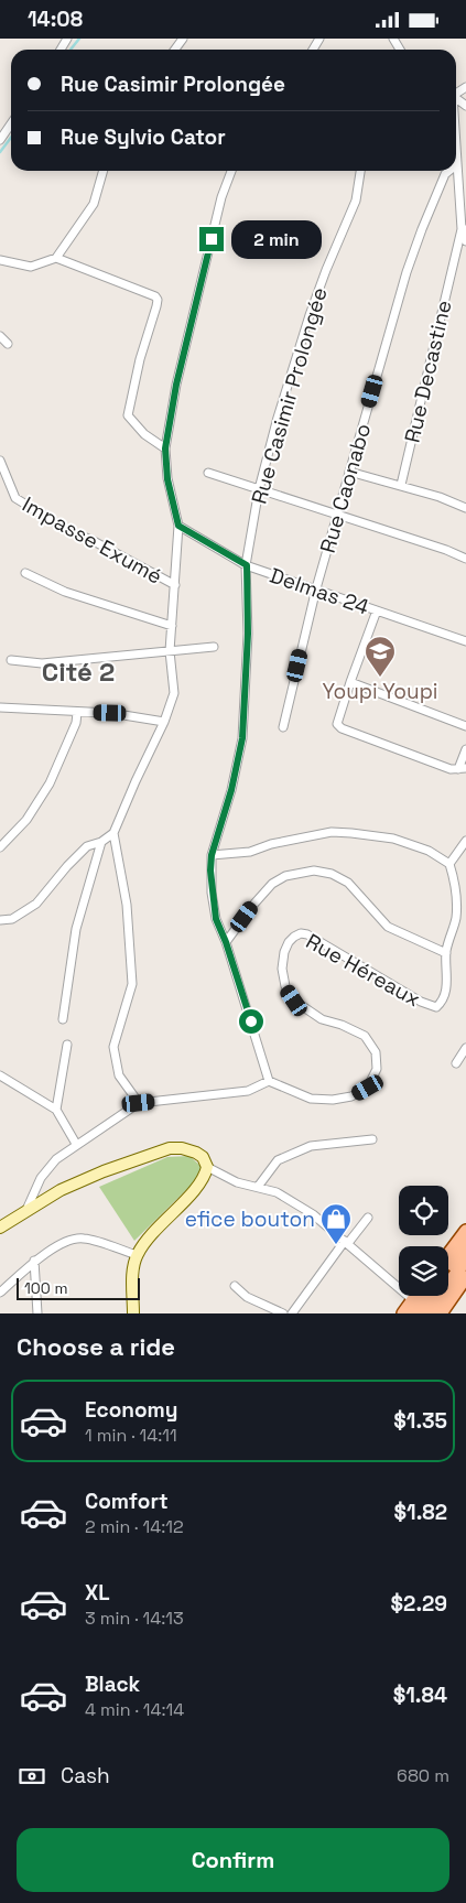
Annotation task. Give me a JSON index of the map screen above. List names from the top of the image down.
{
  "streets": {
    "street": [
      "Rue Decastine",
      "Rue Casimir Prolongée",
      "Rue Caonabo",
      "Impasse Exumé",
      "Delmas 24",
      "Rue Héreaux"
    ]
  },
  "crossings": [
    ["Rue Casimir Prolongée", "Delmas 24"],
    ["Rue Casimir Prolongée", "Rue Héreaux"],
    ["Rue Caonabo", "Delmas 24"]
  ],
  "districts": ["Cité 2"],
  "places": {
    "school or university": ["Youpi Youpi"],
    "shop": ["efice bouton"]
  },
  "scale_bar": "100 m",
  "page": {
    "status": "14:08",
    "banner": ["Rue Casimir Prolongée", "Rue Sylvio Cator"],
    "bubble": "2 min",
    "scale": "100 m",
    "heading": "Choose a ride",
    "list": [
      {
        "name": "Economy",
        "note": "1 min · 14:11",
        "value": "$1.35"
      },
      {
        "name": "Comfort",
        "note": "2 min · 14:12",
        "value": "$1.82"
      },
      {
        "name": "XL",
        "note": "3 min · 14:13",
        "value": "$2.29"
      },
      {
        "name": "Black",
        "note": "4 min · 14:14",
        "value": "$1.84"
      }
    ],
    "pay": ["Cash", "680 m"],
    "buttons": "Confirm"
  }
}
